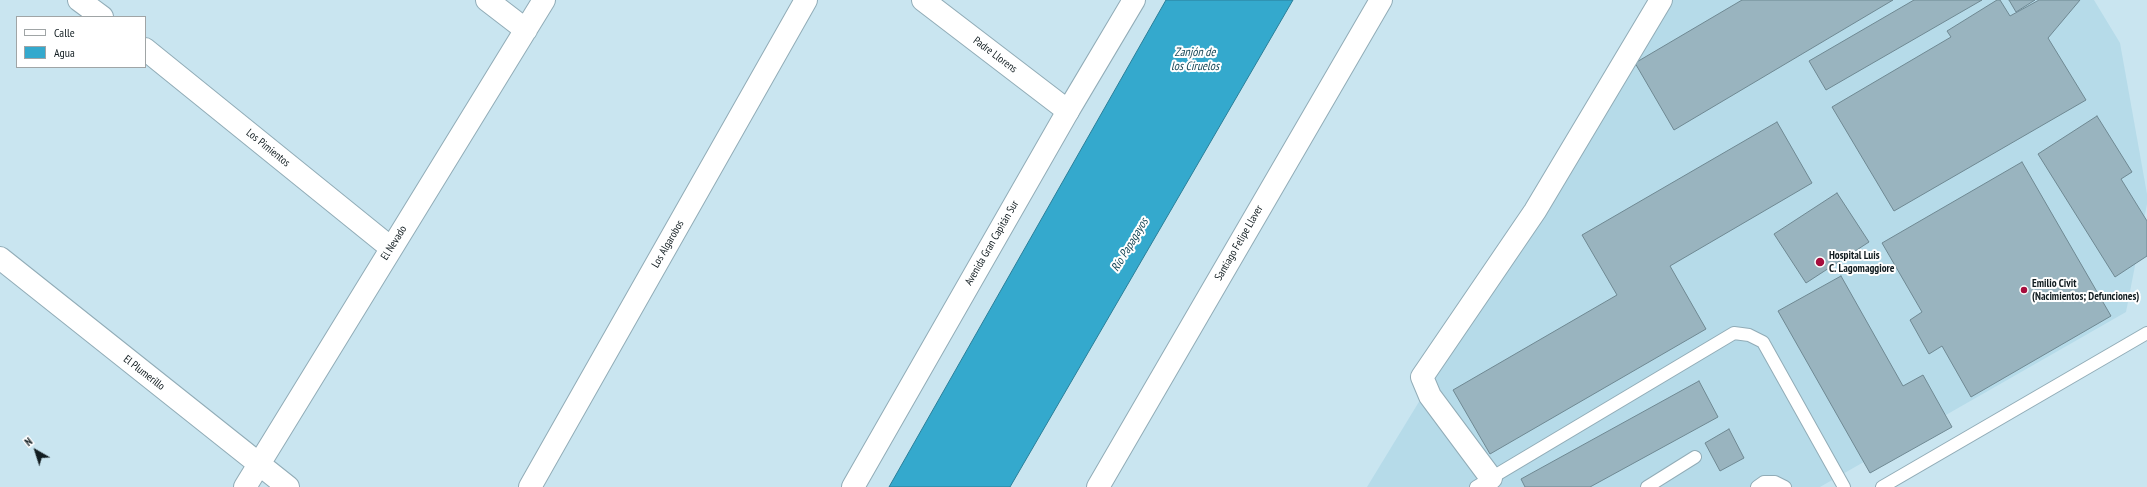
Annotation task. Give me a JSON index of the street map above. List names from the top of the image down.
{
  "streets": {
    "street": [
      "Padre Llorens",
      "Los Pimientos",
      "El Nevado",
      "Avenida Gran Capitán Sur",
      "Santiago Felipe Llaver",
      "Los Algarobos",
      "El Plumerillo"
    ]
  },
  "crossings": [
    ["Padre Llorens", "Avenida Gran Capitán Sur"],
    ["Los Pimientos", "El Nevado"],
    ["El Nevado", "El Plumerillo"]
  ],
  "water": ["Zanjón de los Ciruelos", "Río Papagayos"],
  "places": ["Hospital Luis C. Lagomaggiore", "Emilio Civit (Nacimientos; Defunciones)"],
  "legend": ["Calle", "Agua"],
  "north": "top left"
}
